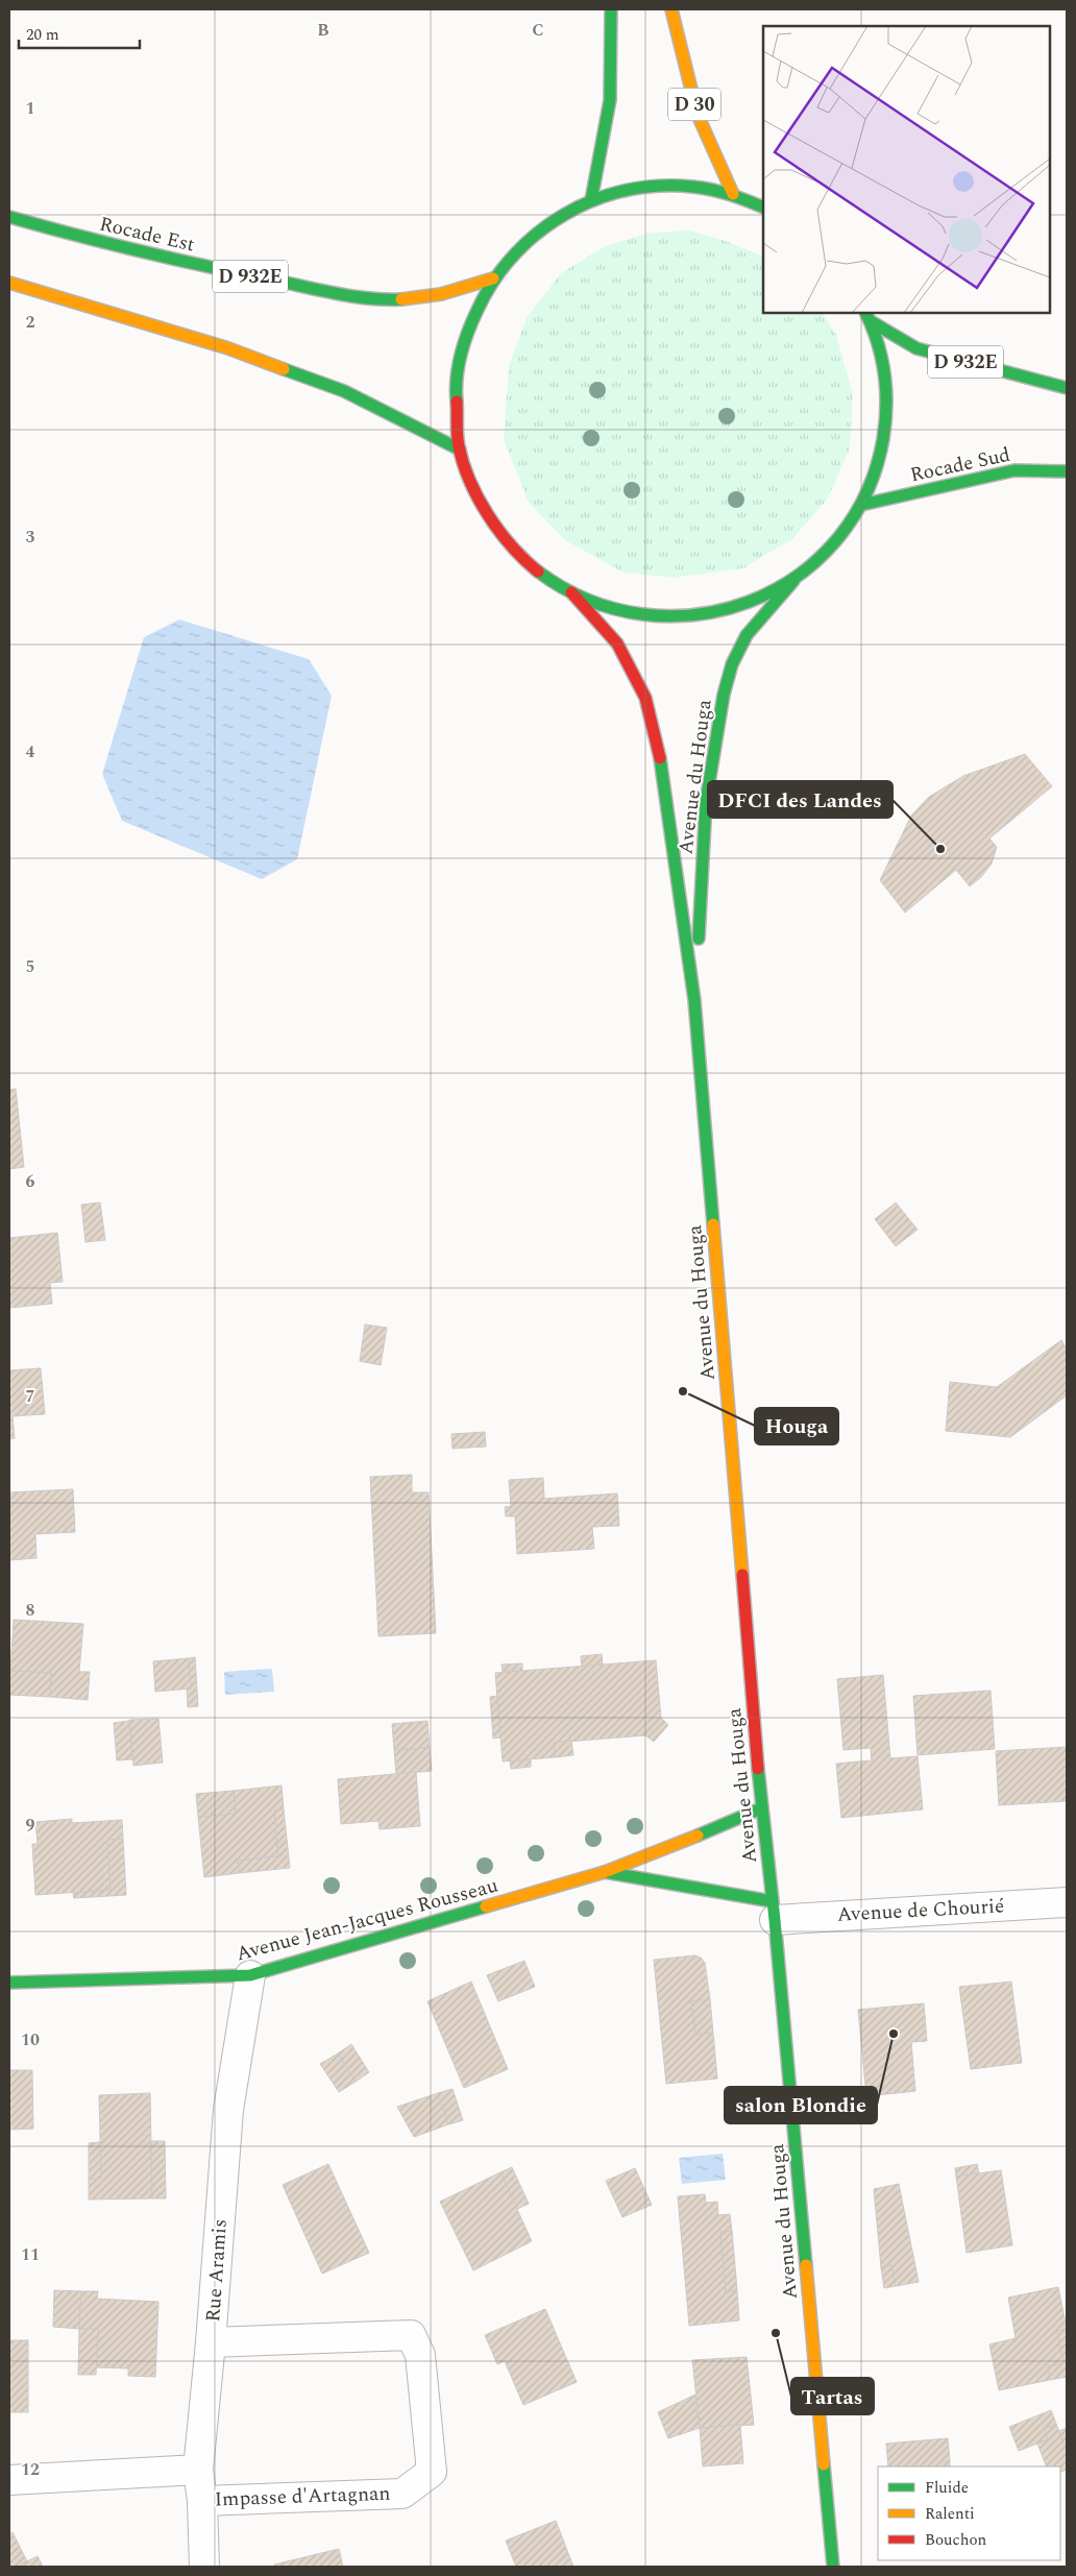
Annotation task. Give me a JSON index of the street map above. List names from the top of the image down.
{
  "streets": {
    "main road": [
      "D 30",
      "Rocade Est",
      "D 932E",
      "Rocade Sud",
      "Avenue du Houga",
      "Avenue Jean-Jacques Rousseau"
    ],
    "street": ["Avenue de Chourié", "Rue Aramis", "Impasse d'Artagnan"]
  },
  "crossings": [
    ["Avenue du Houga", "Avenue de Chourié"],
    ["Avenue du Houga", "Avenue Jean-Jacques Rousseau"],
    ["Avenue de Chourié", "Avenue Jean-Jacques Rousseau"],
    ["Avenue Jean-Jacques Rousseau", "Rue Aramis"],
    ["Rue Aramis", "Impasse d'Artagnan"]
  ],
  "places": [
    "DFCI des Landes",
    "Houga",
    "salon Blondie",
    "Tartas"
  ],
  "legend": ["Fluide", "Ralenti", "Bouchon"],
  "scale_bar": "20 m",
  "grid": {
    "columns": ["B", "C"],
    "rows": [
      "1",
      "2",
      "3",
      "4",
      "5",
      "6",
      "7",
      "8",
      "9",
      "10",
      "11",
      "12"
    ]
  }
}
